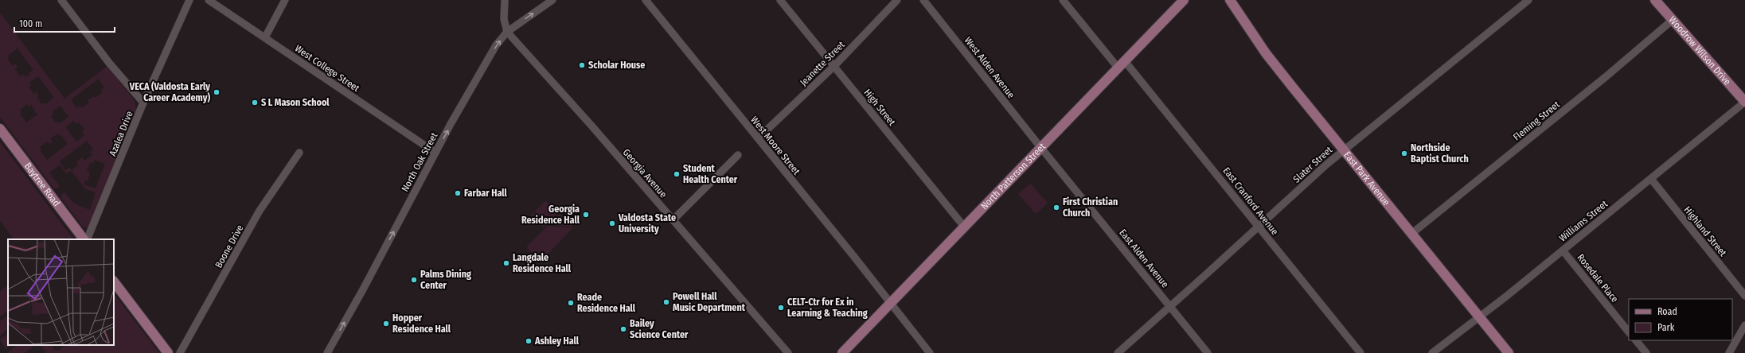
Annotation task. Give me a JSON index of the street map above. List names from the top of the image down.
{
  "streets": {
    "main road": [
      "Woodrow Wilson Drive",
      "North Patterson Street",
      "East Park Avenue",
      "Baytree Road"
    ],
    "street": [
      "Jeanette Street",
      "West Alden Avenue",
      "West College Street",
      "High Street",
      "Fleming Street",
      "Azalea Drive",
      "West Moore Street",
      "North Oak Street",
      "Slater Street",
      "Georgia Avenue",
      "East Cranford Avenue",
      "Williams Street",
      "Highland Street",
      "Boone Drive",
      "East Alden Avenue",
      "Rosedale Place"
    ]
  },
  "crossings": [
    ["Woodrow Wilson Drive", "Fleming Street"],
    ["Woodrow Wilson Drive", "Williams Street"],
    ["Jeanette Street", "High Street"],
    ["Jeanette Street", "West Moore Street"],
    ["West Alden Avenue", "North Patterson Street"],
    ["West Alden Avenue", "East Alden Avenue"],
    ["West College Street", "North Oak Street"],
    ["High Street", "North Patterson Street"],
    ["Fleming Street", "East Park Avenue"],
    ["West Moore Street", "North Patterson Street"],
    ["North Oak Street", "Georgia Avenue"],
    ["Slater Street", "East Park Avenue"],
    ["Slater Street", "East Cranford Avenue"],
    ["Slater Street", "East Alden Avenue"],
    ["North Patterson Street", "East Cranford Avenue"],
    ["North Patterson Street", "East Alden Avenue"],
    ["East Park Avenue", "Williams Street"],
    ["Williams Street", "Highland Street"],
    ["Williams Street", "Rosedale Place"]
  ],
  "one_way": ["North Oak Street"],
  "places": [
    "Scholar House",
    "VECA (Valdosta Early Career Academy)",
    "S L Mason School",
    "Northside Baptist Church",
    "Student Health Center",
    "Farbar Hall",
    "First Christian Church",
    "Georgia Residence Hall",
    "Valdosta State University",
    "Langdale Residence Hall",
    "Palms Dining Center",
    "Powell Hall Music Department",
    "Reade Residence Hall",
    "CELT-Ctr for Ex in Learning & Teaching",
    "Hopper Residence Hall",
    "Bailey Science Center",
    "Ashley Hall"
  ],
  "legend": ["Road", "Park"],
  "scale_bar": "100 m"
}
